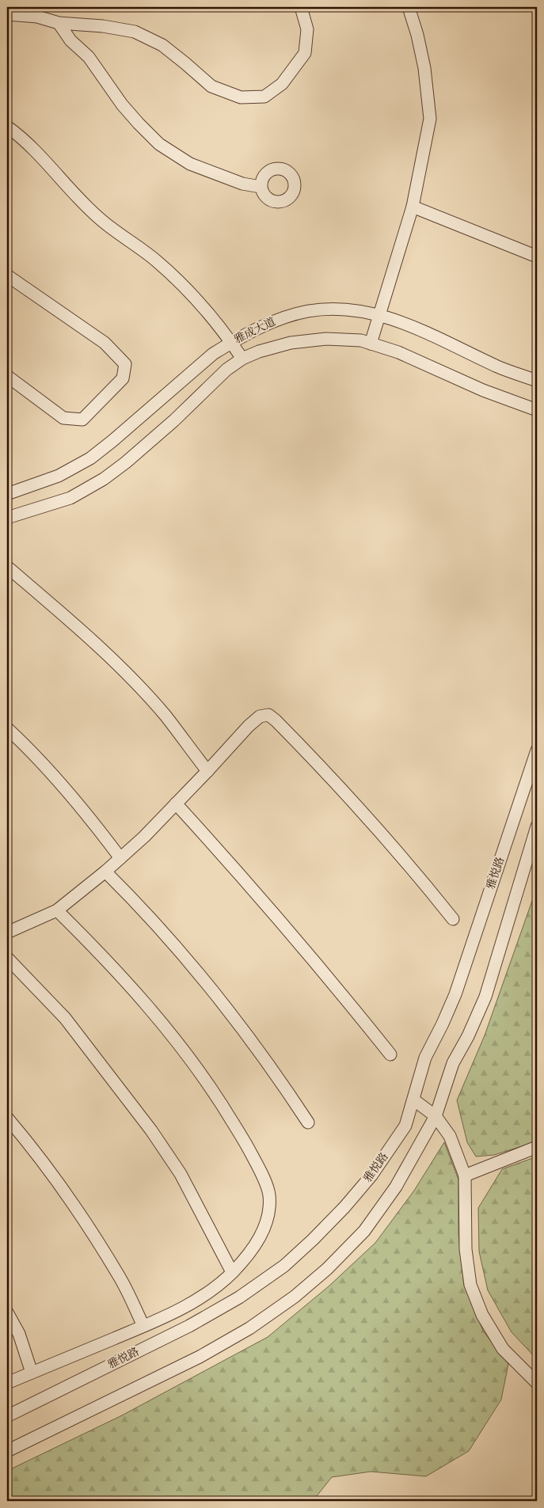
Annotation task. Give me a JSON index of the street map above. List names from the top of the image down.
{
  "streets": {
    "street": ["雅成大道", "雅悦路"]
  }
}
